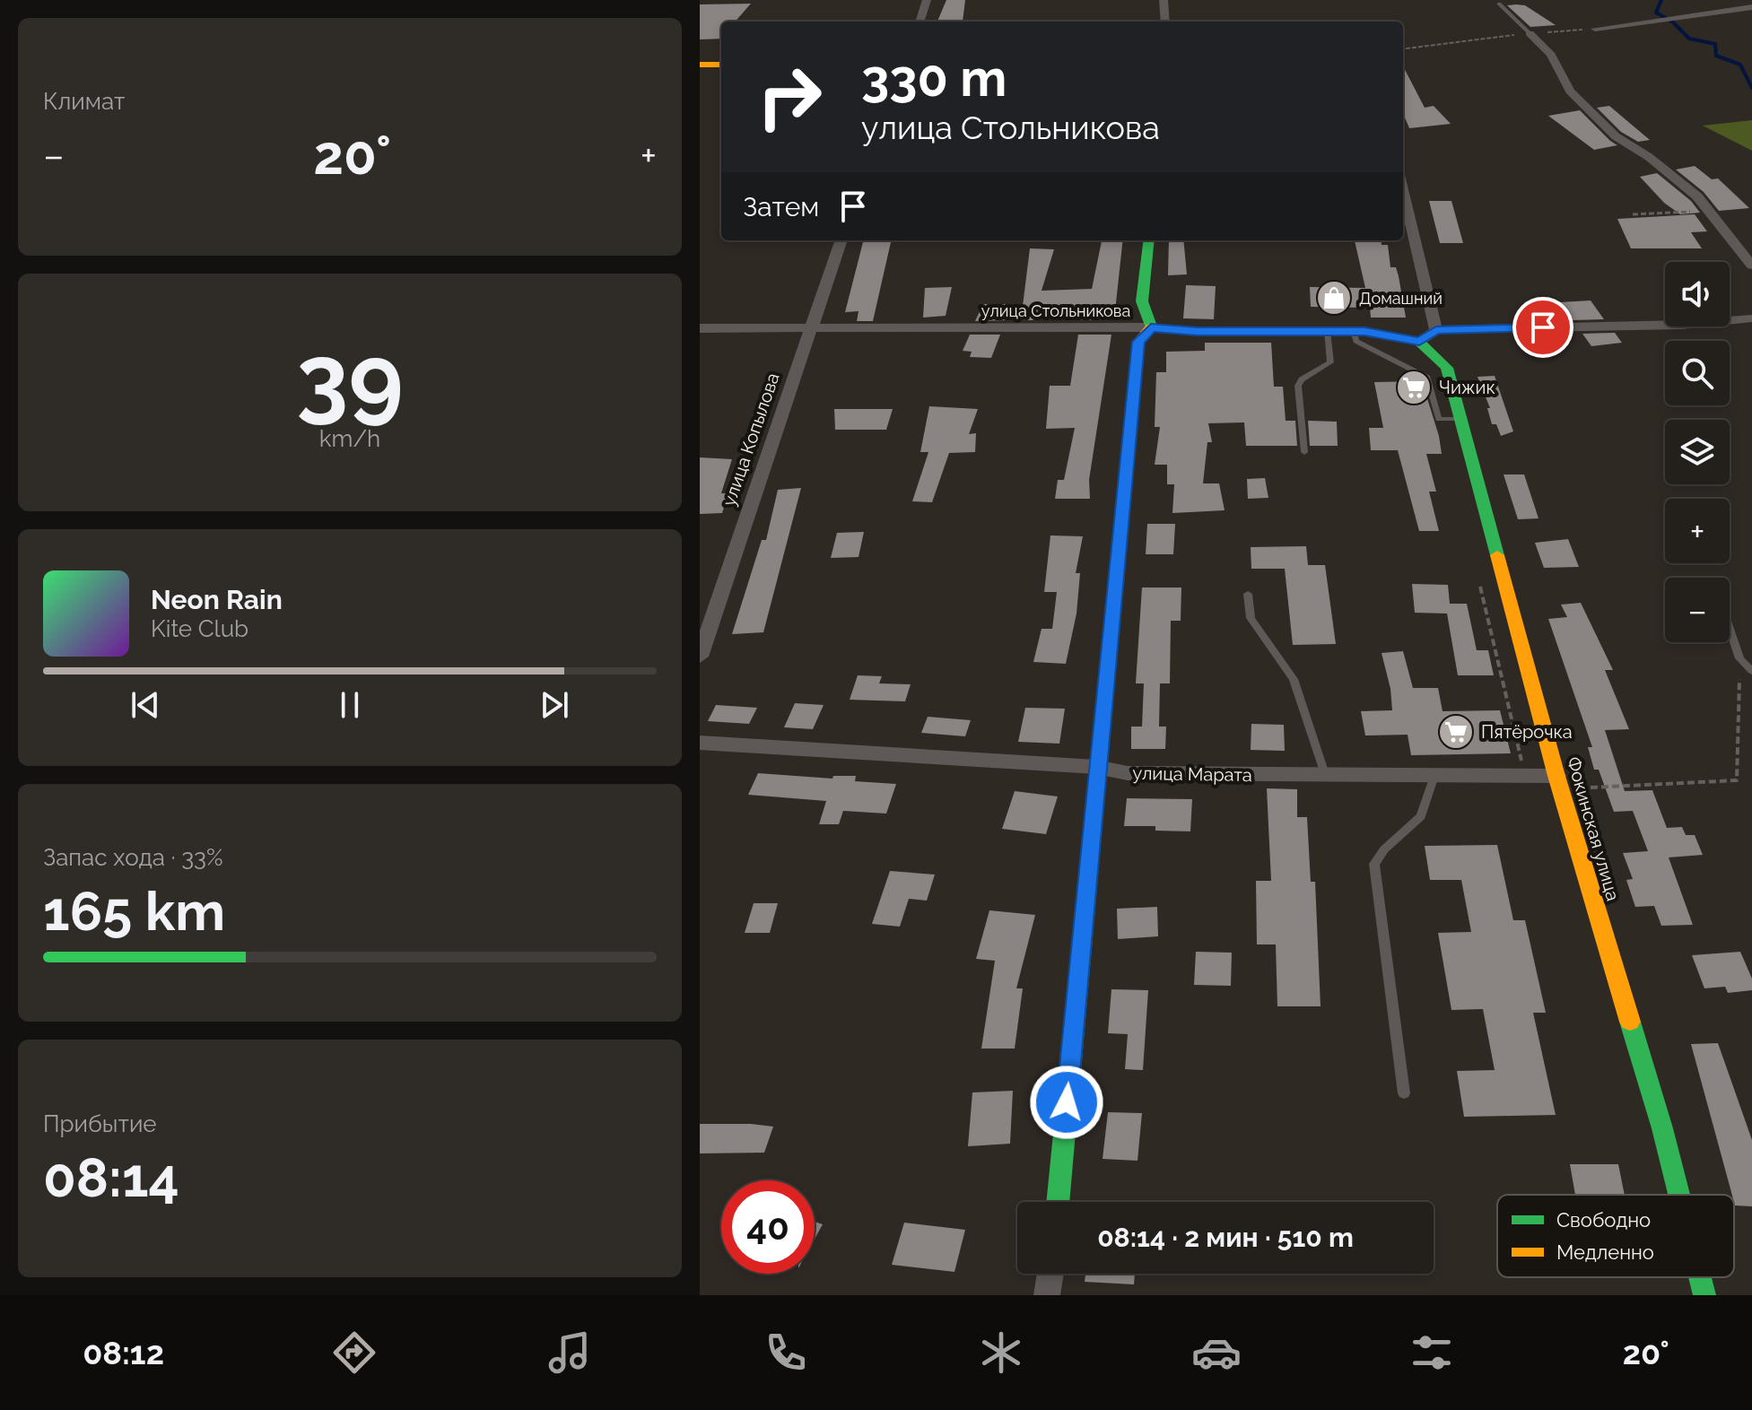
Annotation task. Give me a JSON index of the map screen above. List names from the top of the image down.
{
  "streets": {
    "main road": ["улица Стольникова", "Фокинская улица"],
    "street": ["улица Копылова", "улица Марата"]
  },
  "crossings": [
    ["улица Стольникова", "улица Копылова"],
    ["улица Стольникова", "Фокинская улица"],
    ["улица Марата", "Фокинская улица"]
  ],
  "places": {
    "shop": ["Домашний"],
    "supermarket": ["Чижик", "Пятёрочка"]
  },
  "legend": ["Свободно", "Медленно"],
  "page": {
    "tile": [
      "Климат",
      ["39", "km/h"],
      ["Запас хода · 33%", "165 km"],
      ["Прибытие", "08:14"]
    ],
    "turn": ["330 m", "улица Стольникова"],
    "heat": ["−", "20°", "+"],
    "then": "Затем",
    "map_buttons": ["+", "−"],
    "song": ["Neon Rain", "Kite Club"],
    "limit": "40",
    "trip": "08:14 · 2 мин · 510 m",
    "tabs": ["08:12", "20°"]
  }
}
